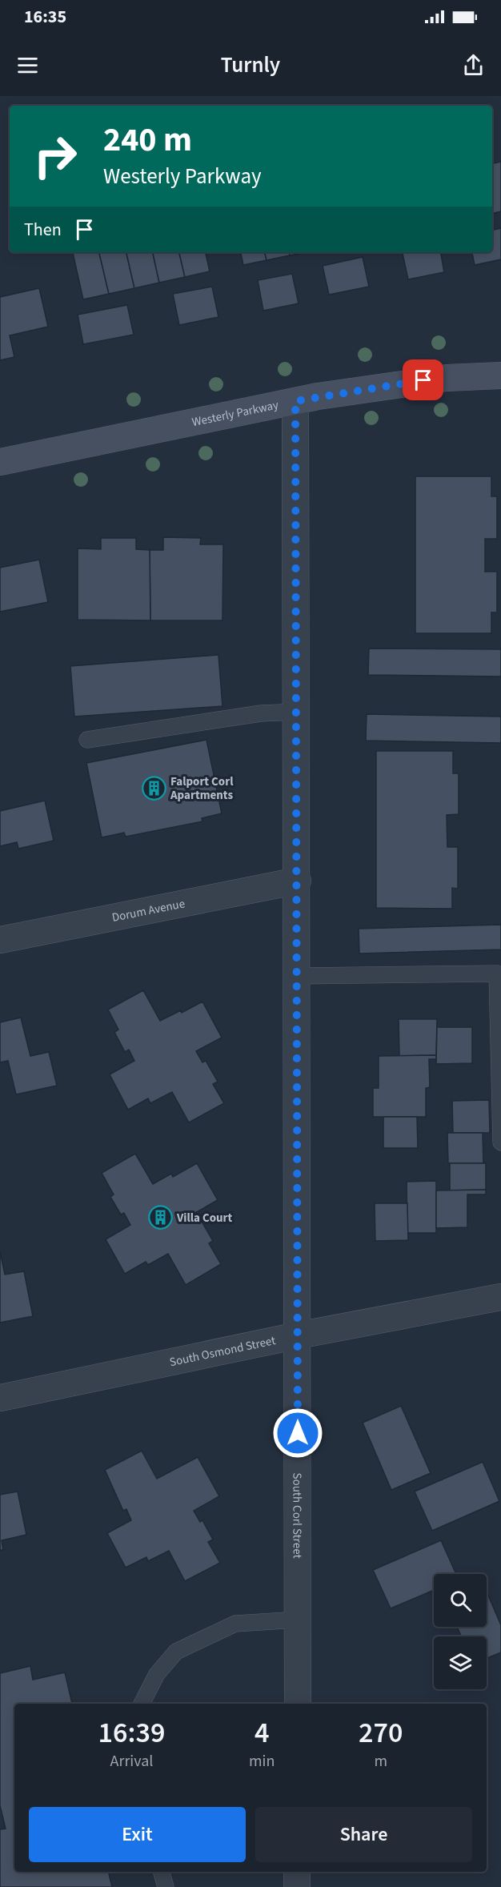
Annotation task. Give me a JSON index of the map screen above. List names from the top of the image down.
{
  "streets": {
    "main road": ["Westerly Parkway"],
    "street": ["Dorum Avenue", "South Osmond Street", "South Corl Street"]
  },
  "crossings": [
    ["Westerly Parkway", "South Corl Street"],
    ["Dorum Avenue", "South Corl Street"],
    ["South Osmond Street", "South Corl Street"]
  ],
  "places": {
    "building": ["Falport Corl Apartments", "Villa Court"]
  },
  "page": {
    "status": "16:35",
    "header": "Turnly",
    "turn": ["240 m", "Westerly Parkway"],
    "then": "Then",
    "eta": [
      "16:39",
      "Arrival",
      "4",
      "min",
      "270",
      "m"
    ],
    "buttons": ["Exit", "Share"]
  }
}
